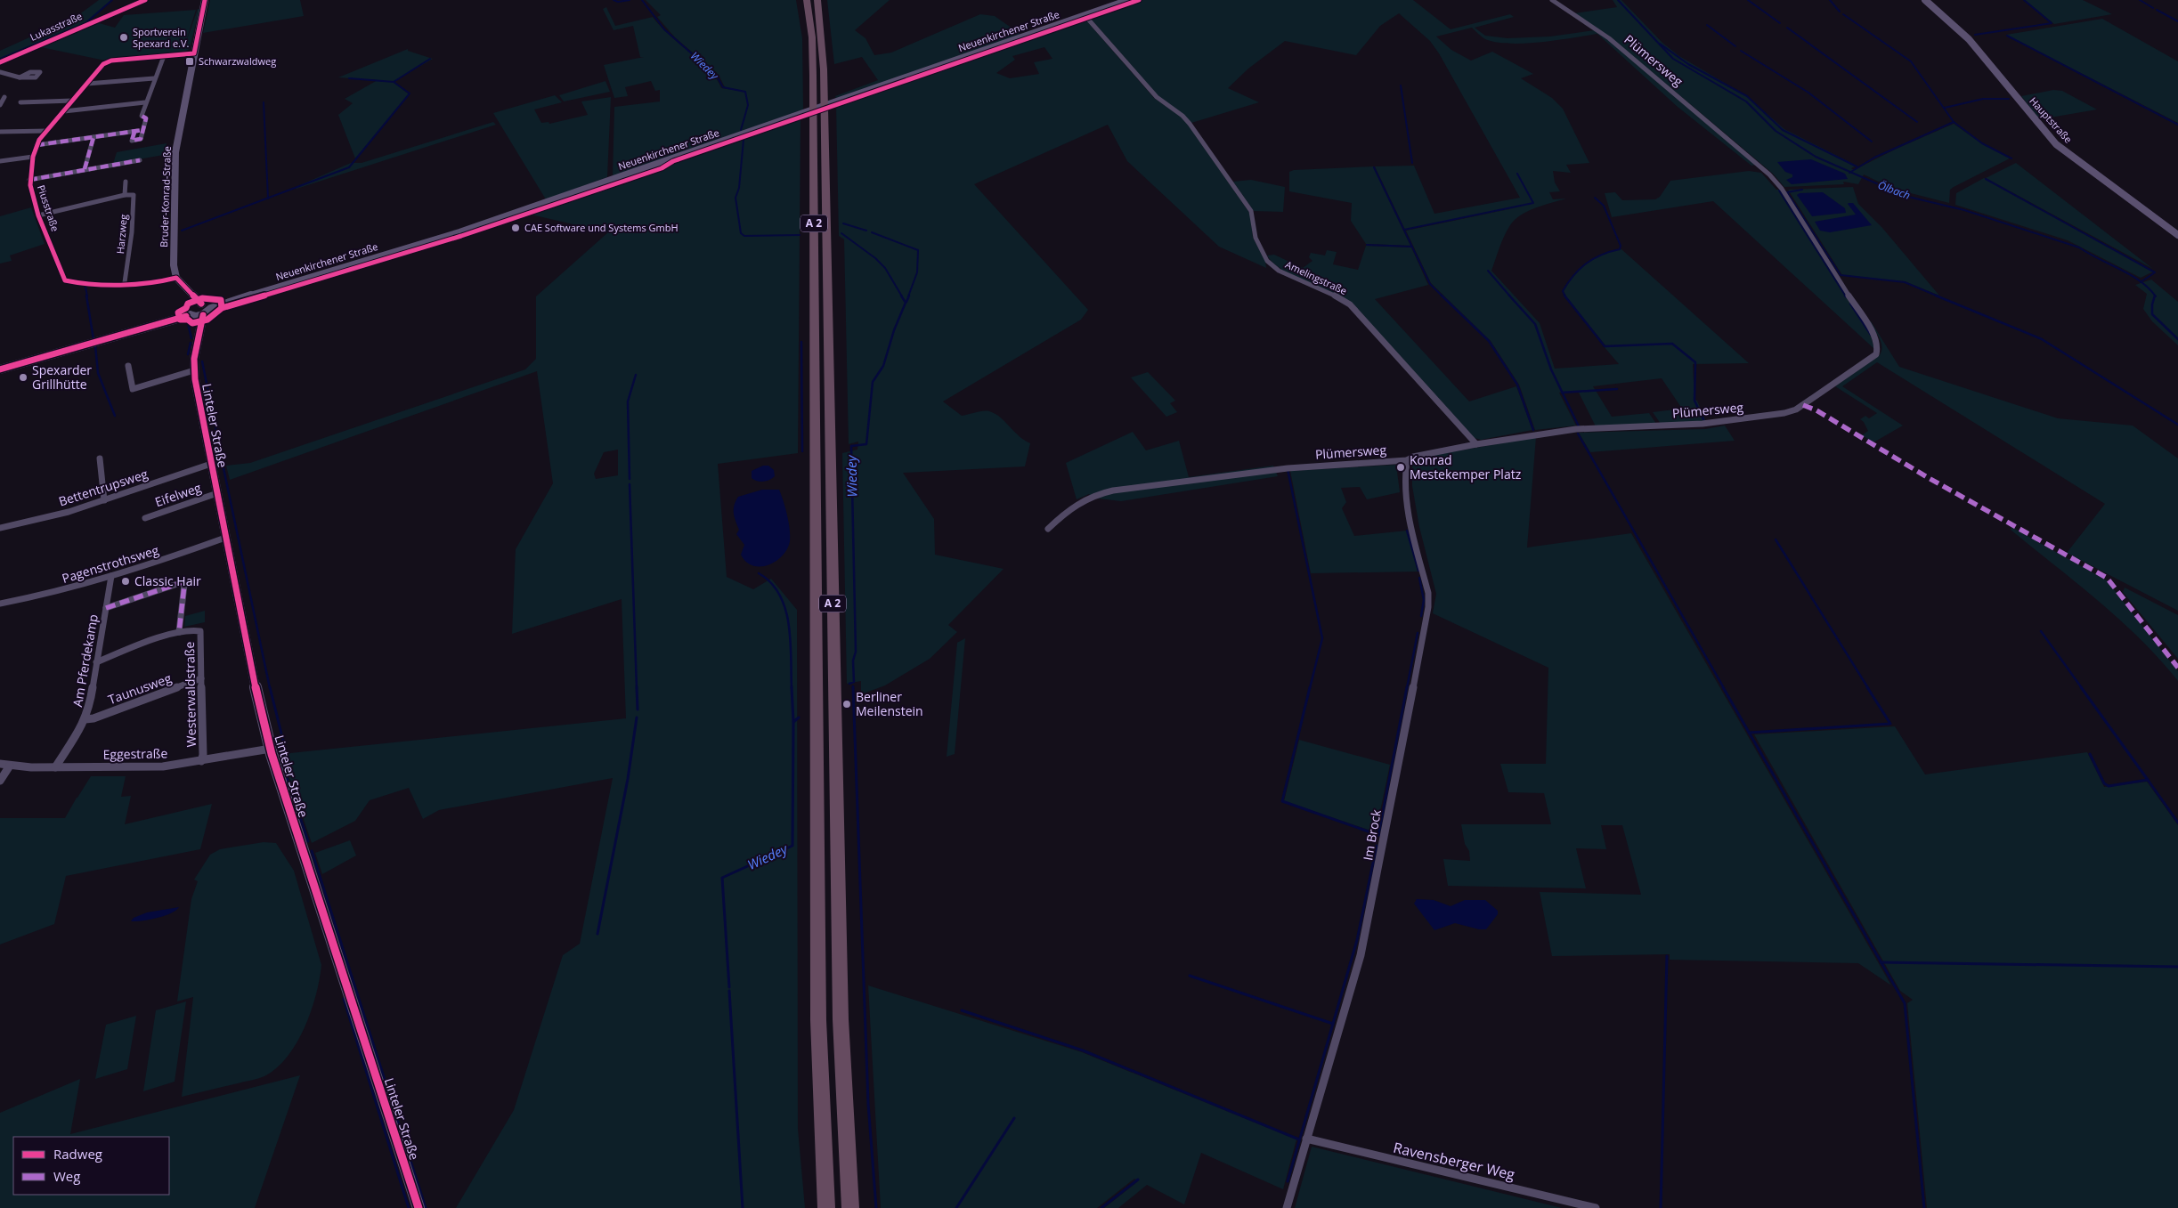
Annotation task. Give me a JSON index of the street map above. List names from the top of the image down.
{
  "streets": {
    "highway": ["A 2"],
    "main road": [
      "Neuenkirchener Straße",
      "Hauptstraße",
      "Bruder-Konrad-Straße",
      "Linteler Straße"
    ],
    "street": [
      "Lukasstraße",
      "Plümersweg",
      "Piusstraße",
      "Harzweg",
      "Amelingstraße",
      "Bettentrupsweg",
      "Eifelweg",
      "Pagenstrothsweg",
      "Am Pferdekamp",
      "Taunusweg",
      "Westerwaldstraße",
      "Eggestraße",
      "Im Brock",
      "Ravensberger Weg"
    ]
  },
  "crossings": [
    ["Neuenkirchener Straße", "Amelingstraße"],
    ["Neuenkirchener Straße", "Linteler Straße"],
    ["Plümersweg", "Amelingstraße"],
    ["Plümersweg", "Im Brock"],
    ["Bruder-Konrad-Straße", "Piusstraße"],
    ["Piusstraße", "Harzweg"],
    ["Linteler Straße", "Bettentrupsweg"],
    ["Linteler Straße", "Eifelweg"],
    ["Linteler Straße", "Pagenstrothsweg"],
    ["Linteler Straße", "Eggestraße"],
    ["Pagenstrothsweg", "Am Pferdekamp"],
    ["Am Pferdekamp", "Taunusweg"],
    ["Am Pferdekamp", "Westerwaldstraße"],
    ["Am Pferdekamp", "Eggestraße"],
    ["Taunusweg", "Westerwaldstraße"],
    ["Westerwaldstraße", "Eggestraße"],
    ["Im Brock", "Ravensberger Weg"]
  ],
  "water": ["Wiedey", "Ölbach"],
  "places": {
    "other": [
      "Sportverein Spexard e.V.",
      "CAE Software und Systems GmbH",
      "Spexarder Grillhütte",
      "Konrad Mestekemper Platz",
      "Classic Hair",
      "Berliner Meilenstein"
    ],
    "transit": ["Schwarzwaldweg"]
  },
  "legend": ["Radweg", "Weg"]
}
